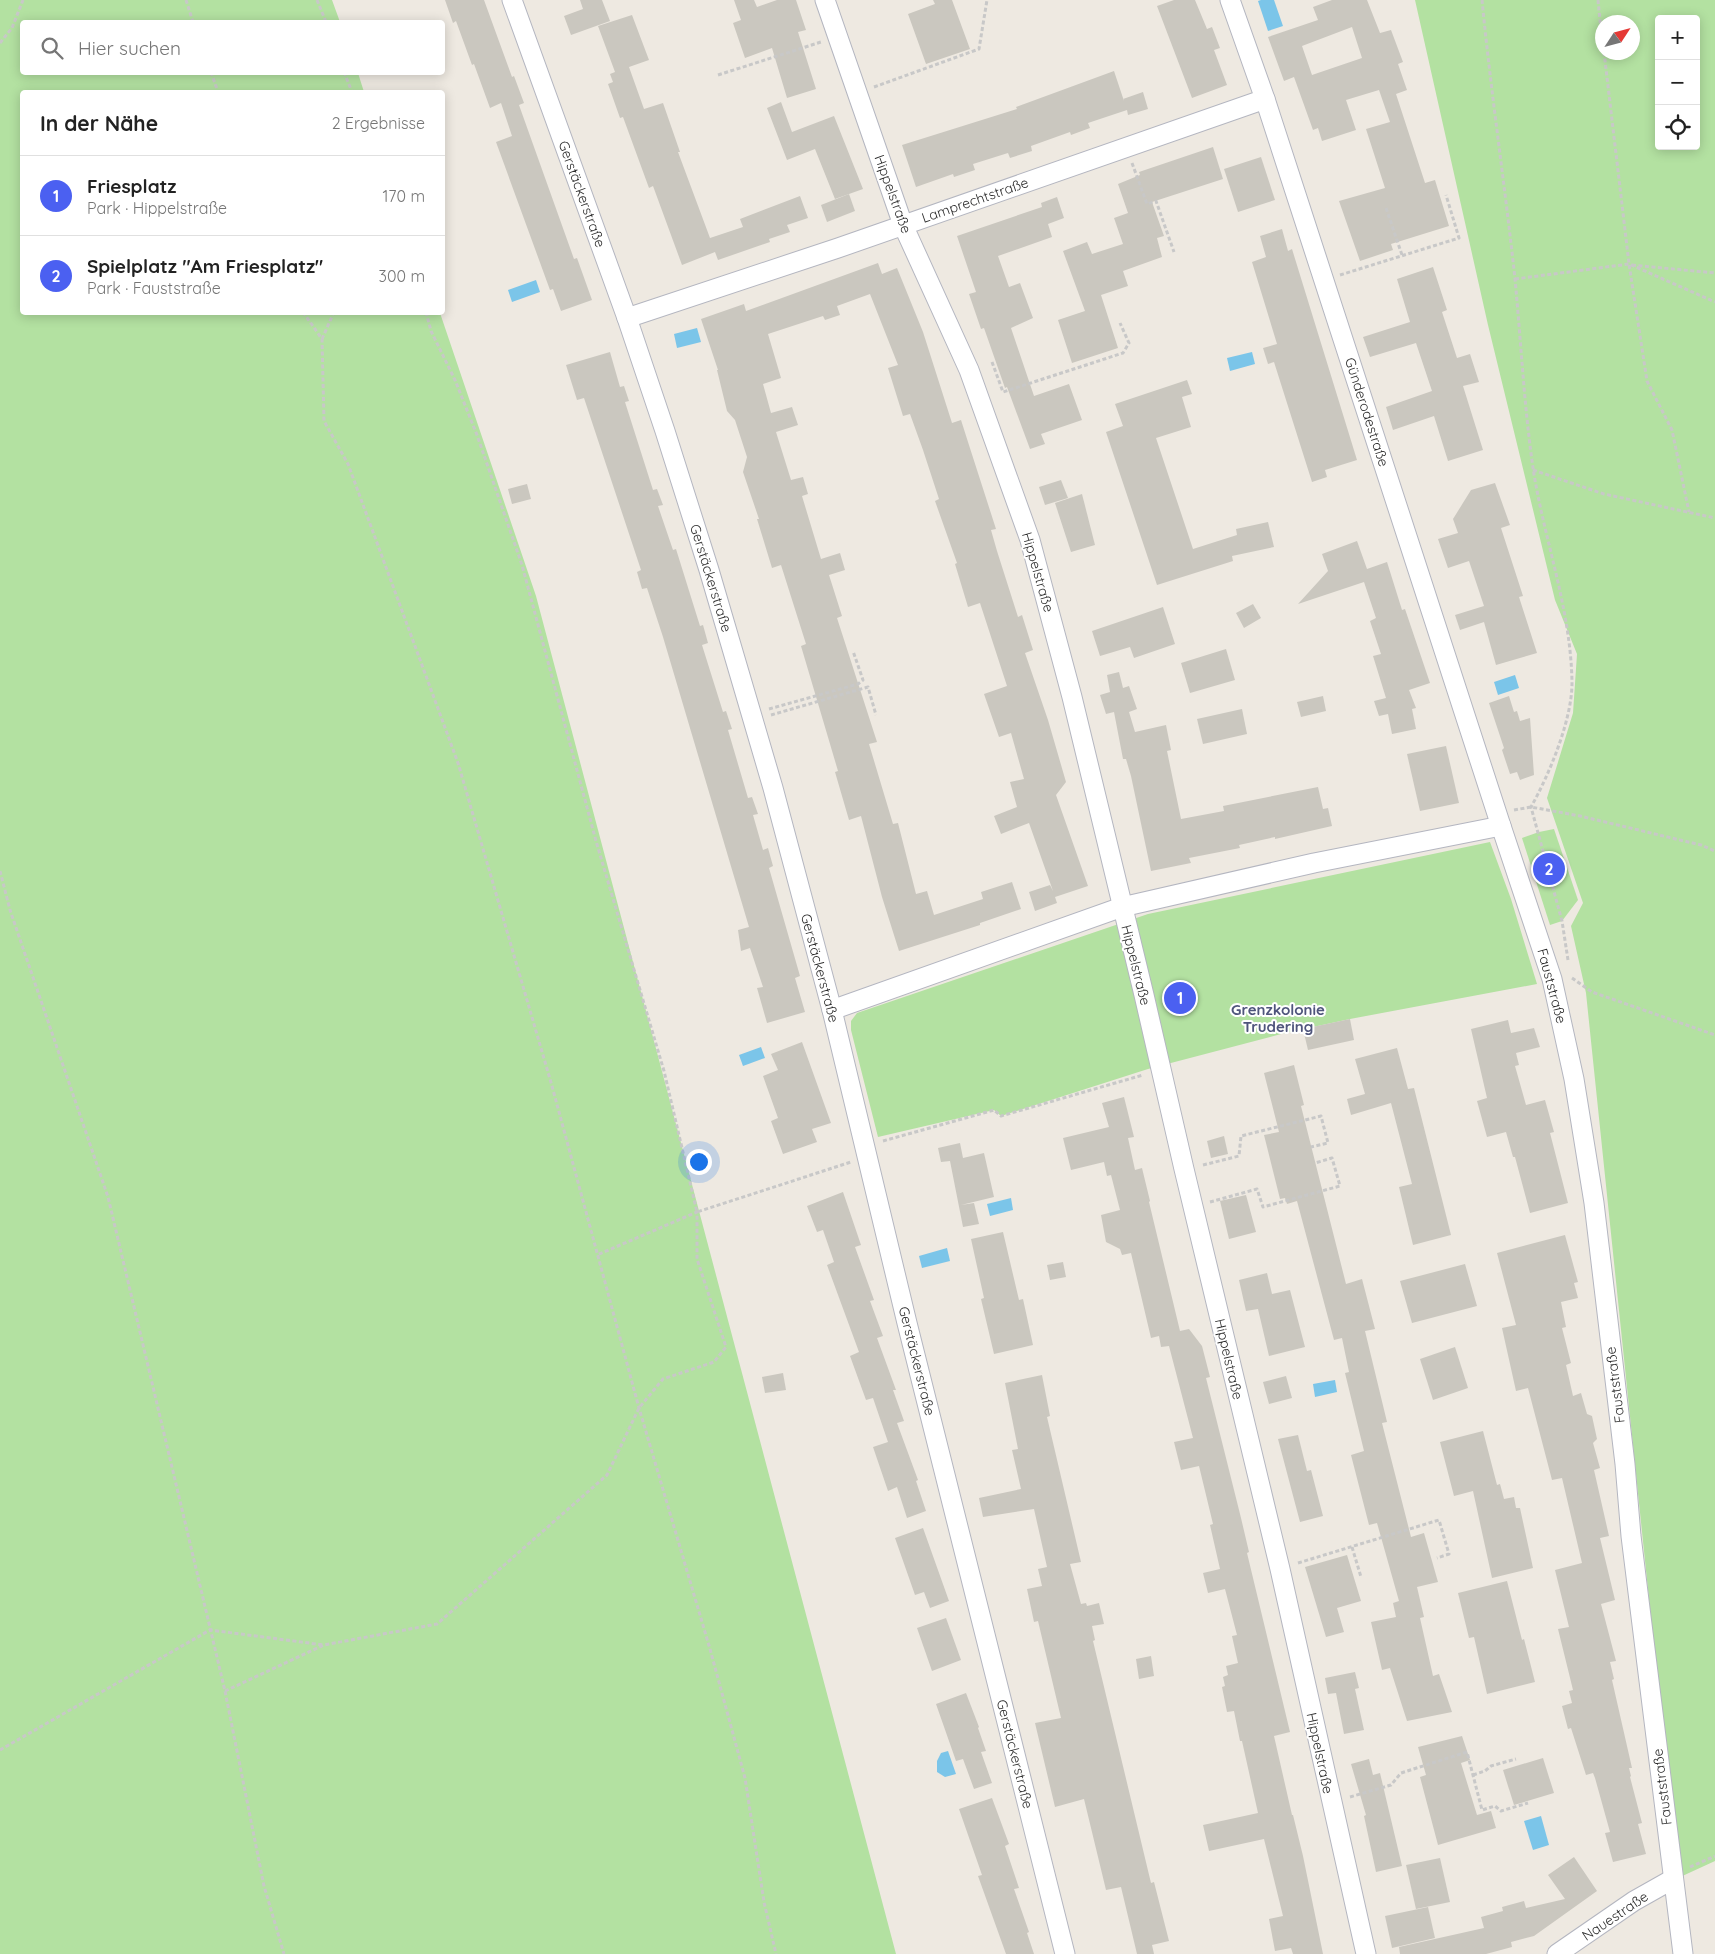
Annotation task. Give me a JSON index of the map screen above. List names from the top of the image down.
{
  "streets": {
    "street": [
      "Gerstäckerstraße",
      "Hippelstraße",
      "Lamprechtstraße",
      "Günderodestraße",
      "Fauststraße",
      "Nauestraße"
    ]
  },
  "crossings": [
    ["Gerstäckerstraße", "Lamprechtstraße"],
    ["Hippelstraße", "Lamprechtstraße"],
    ["Lamprechtstraße", "Günderodestraße"],
    ["Günderodestraße", "Fauststraße"],
    ["Fauststraße", "Nauestraße"]
  ],
  "districts": ["Grenzkolonie Trudering"],
  "north": "top right",
  "page": {
    "map_buttons": ["+", "−"],
    "search": "Hier suchen",
    "heading": ["In der Nähe", "2 Ergebnisse"],
    "list": [
      {
        "mark": "1",
        "name": "Friesplatz",
        "note": "Park · Hippelstraße",
        "value": "170 m"
      },
      {
        "mark": "2",
        "name": "Spielplatz \"Am Friesplatz\"",
        "note": "Park · Fauststraße",
        "value": "300 m"
      }
    ],
    "pins": ["2", "1"]
  }
}
